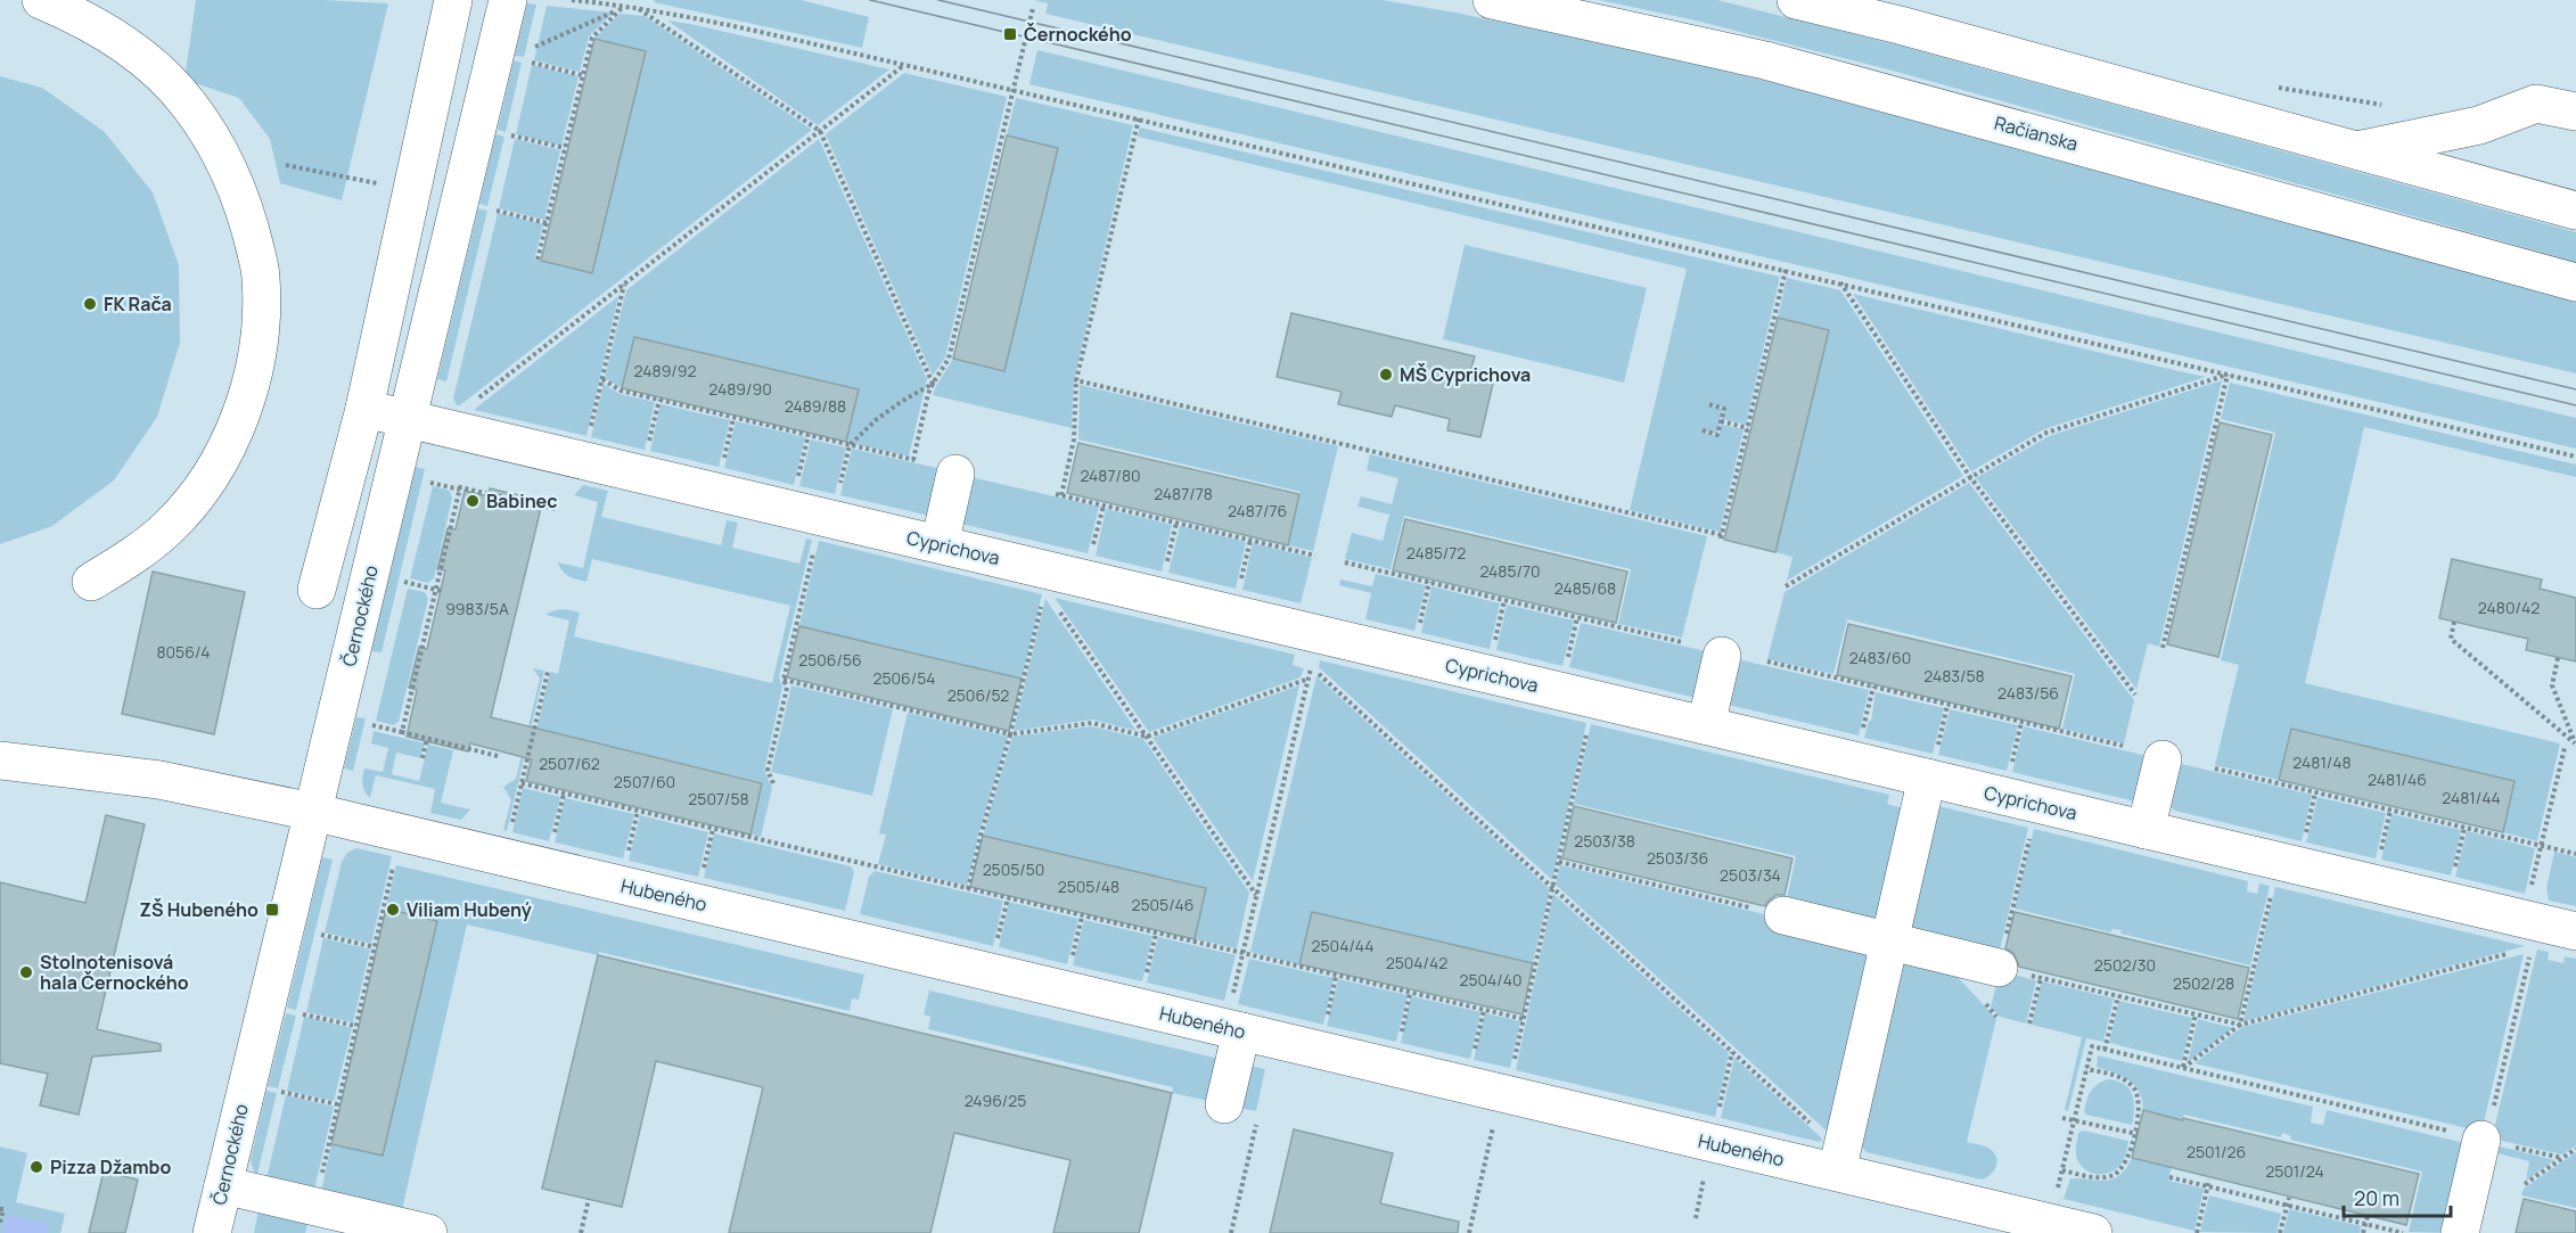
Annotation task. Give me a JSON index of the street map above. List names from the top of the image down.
{
  "streets": {
    "street": [
      "Račianska",
      "Cyprichova",
      "Černockého",
      "Hubeného"
    ]
  },
  "crossings": [
    ["Cyprichova", "Černockého"],
    ["Černockého", "Hubeného"]
  ],
  "places": {
    "transit": ["Černockého", "ZŠ Hubeného"],
    "other": [
      "FK Rača",
      "MŠ Cyprichova",
      "Babinec",
      "Viliam Hubený",
      "Stolnotenisová hala Černockého",
      "Pizza Džambo"
    ]
  },
  "house_numbers": [
    "2489/92",
    "2489/90",
    "2489/88",
    "2487/80",
    "2487/78",
    "2487/76",
    "2485/72",
    "2485/70",
    "2485/68",
    "2480/42",
    "9983/5A",
    "8056/4",
    "2483/60",
    "2506/56",
    "2483/58",
    "2506/54",
    "2483/56",
    "2506/52",
    "2481/48",
    "2507/62",
    "2481/46",
    "2507/60",
    "2481/44",
    "2507/58",
    "2503/38",
    "2503/36",
    "2505/50",
    "2503/34",
    "2505/48",
    "2505/46",
    "2504/44",
    "2504/42",
    "2502/30",
    "2504/40",
    "2502/28",
    "2496/25",
    "2501/26",
    "2501/24"
  ],
  "scale_bar": "20 m"
}
